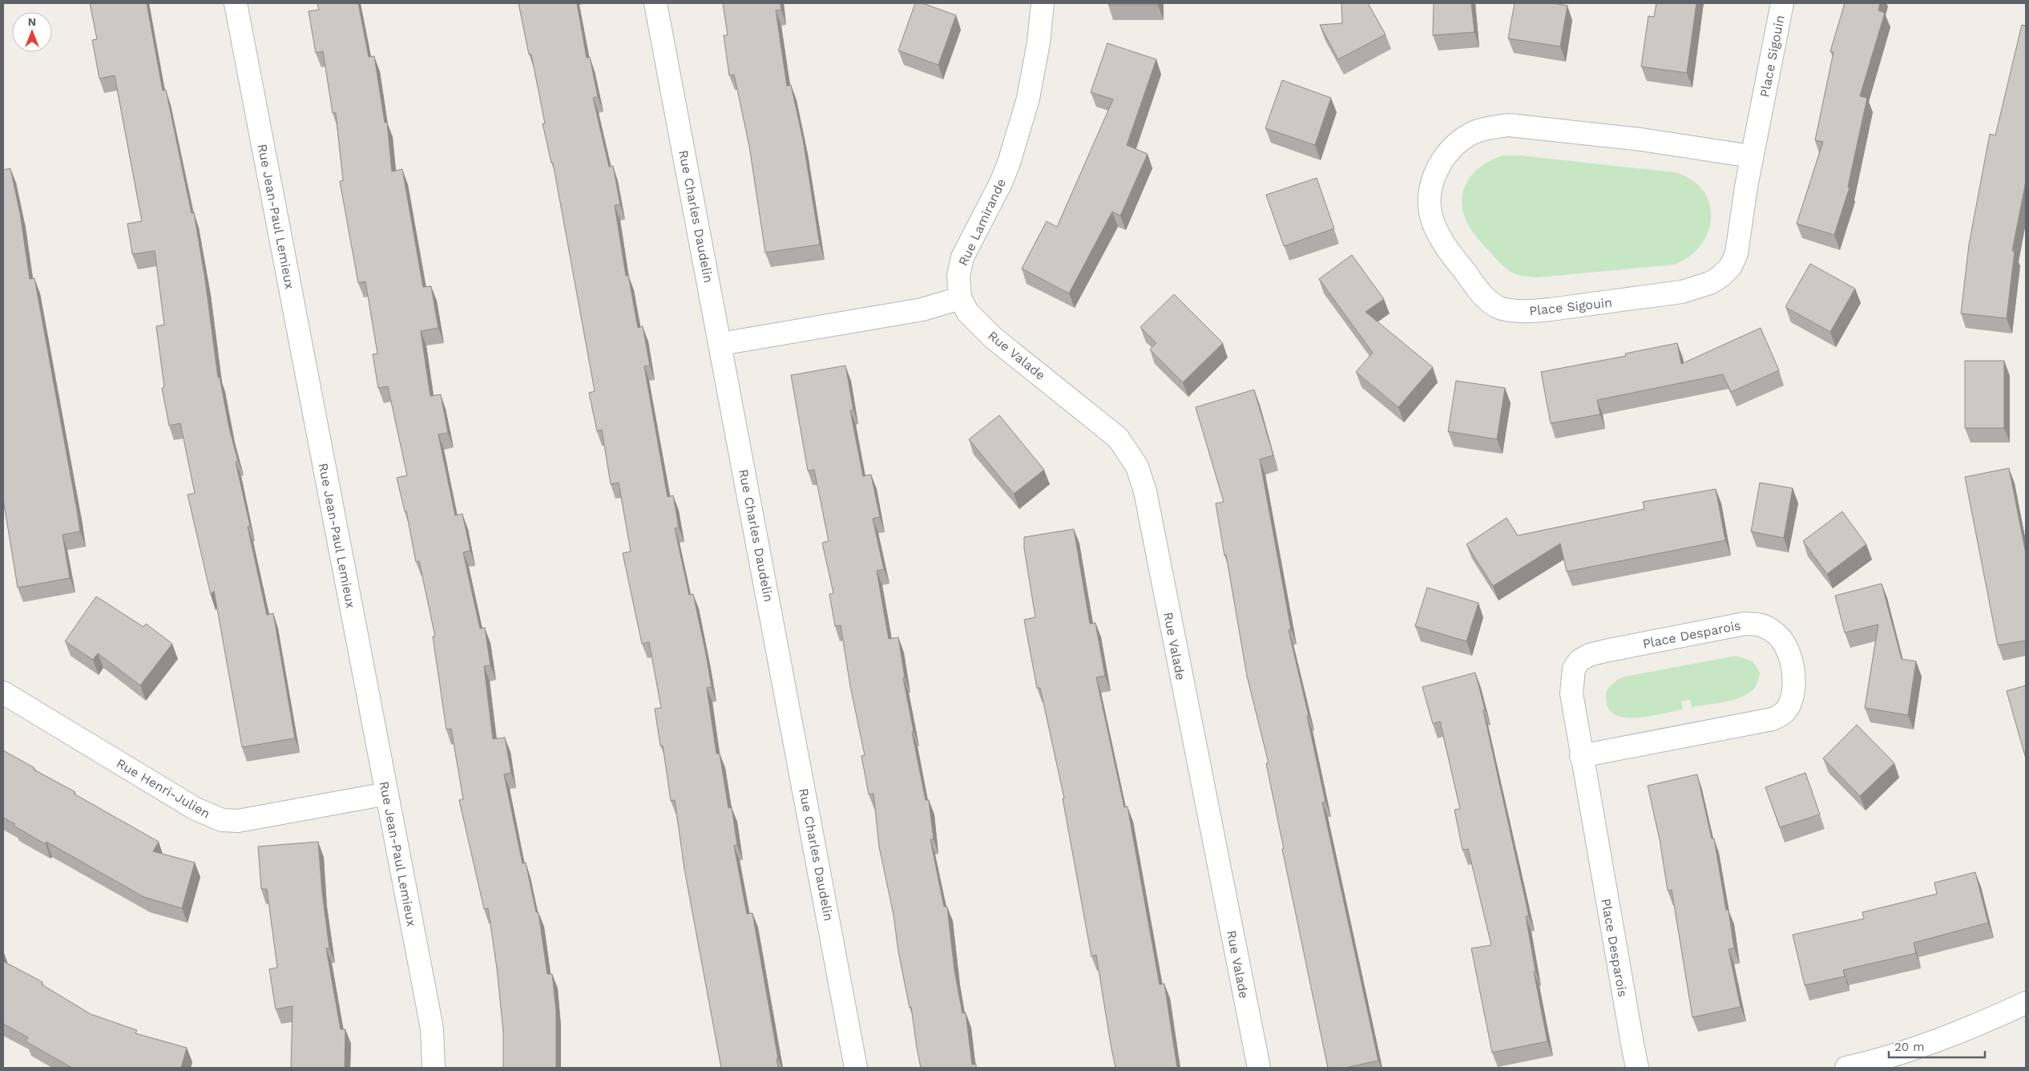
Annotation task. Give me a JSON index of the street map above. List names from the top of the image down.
{
  "streets": {
    "street": [
      "Place Sigouin",
      "Rue Jean-Paul Lemieux",
      "Rue Charles Daudelin",
      "Rue Lamirande",
      "Rue Valade",
      "Place Desparois",
      "Rue Henri-Julien"
    ]
  },
  "crossings": [
    ["Rue Jean-Paul Lemieux", "Rue Henri-Julien"],
    ["Rue Lamirande", "Rue Valade"]
  ],
  "scale_bar": "20 m",
  "north": "top"
}
